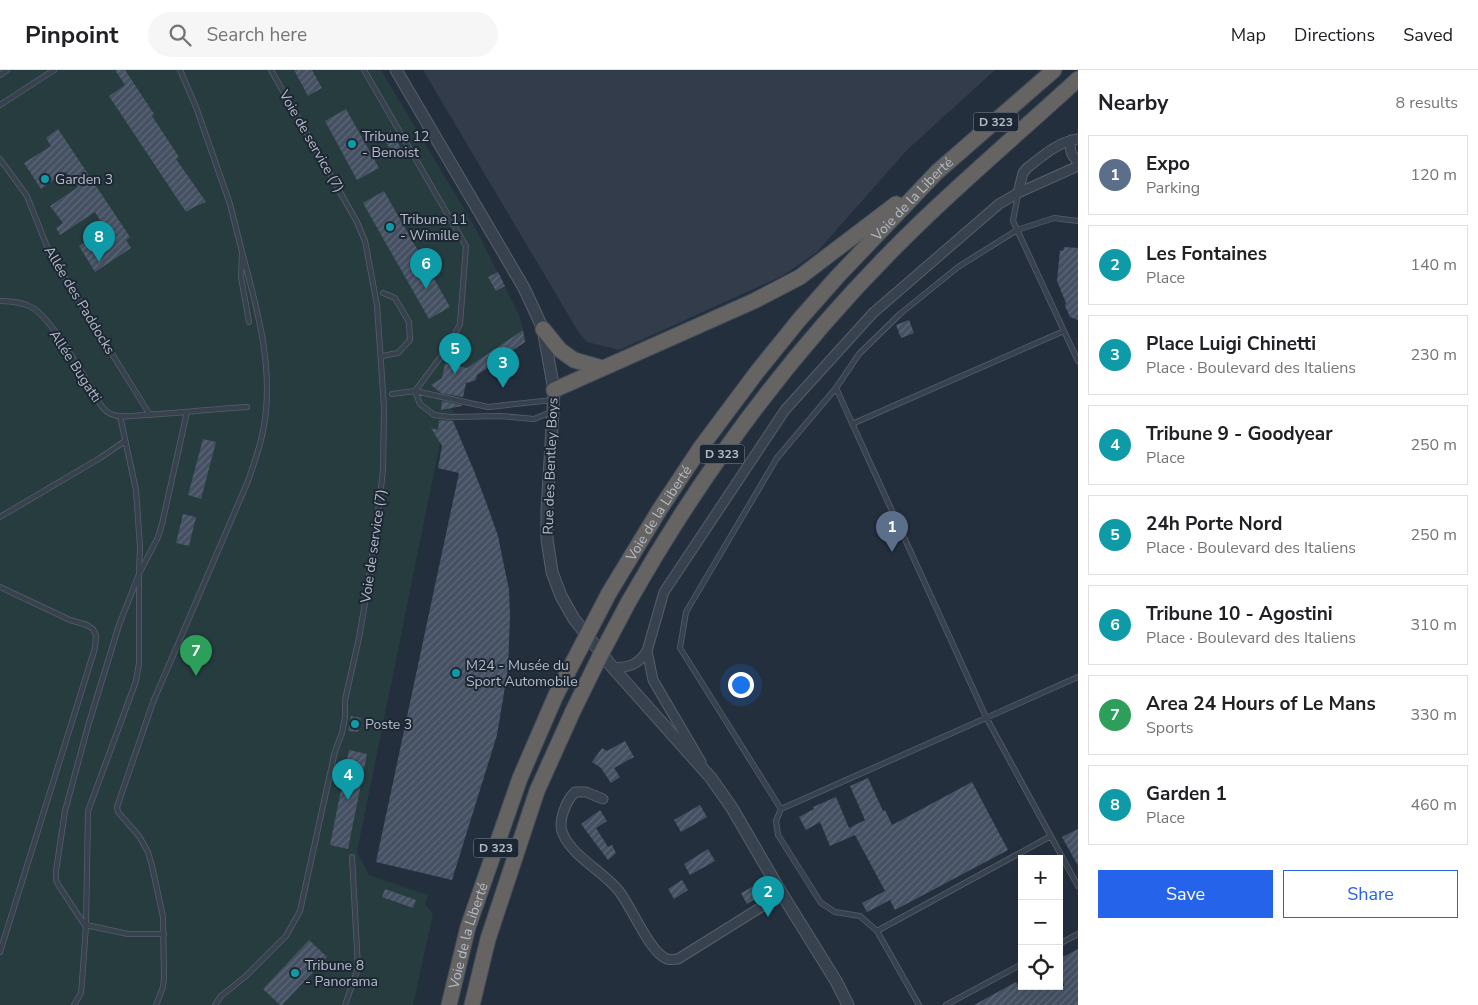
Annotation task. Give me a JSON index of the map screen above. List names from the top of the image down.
{
  "streets": {
    "highway": ["D 323", "Voie de la Liberté"],
    "street": ["Rue des Bentley Boys"],
    "lane": ["Voie de service (7)", "Allée des Paddocks", "Allée Bugatti"]
  },
  "places": [
    "Tribune 12 - Benoist",
    "Garden 3",
    "Tribune 11 - Wimille",
    "M24 - Musée du Sport Automobile",
    "Poste 3",
    "Tribune 8 - Panorama"
  ],
  "page": {
    "header": "Pinpoint",
    "search": "Search here",
    "nav": ["Map", "Directions", "Saved"],
    "heading": ["Nearby", "8 results"],
    "list": [
      {
        "mark": "1",
        "name": "Expo",
        "note": "Parking",
        "value": "120 m"
      },
      {
        "mark": "2",
        "name": "Les Fontaines",
        "note": "Place",
        "value": "140 m"
      },
      {
        "mark": "3",
        "name": "Place Luigi Chinetti",
        "note": "Place · Boulevard des Italiens",
        "value": "230 m"
      },
      {
        "mark": "4",
        "name": "Tribune 9 - Goodyear",
        "note": "Place",
        "value": "250 m"
      },
      {
        "mark": "5",
        "name": "24h Porte Nord",
        "note": "Place · Boulevard des Italiens",
        "value": "250 m"
      },
      {
        "mark": "6",
        "name": "Tribune 10 - Agostini",
        "note": "Place · Boulevard des Italiens",
        "value": "310 m"
      },
      {
        "mark": "7",
        "name": "Area 24 Hours of Le Mans",
        "note": "Sports",
        "value": "330 m"
      },
      {
        "mark": "8",
        "name": "Garden 1",
        "note": "Place",
        "value": "460 m"
      }
    ],
    "pins": [
      "8",
      "6",
      "5",
      "3",
      "1",
      "7",
      "4",
      "2"
    ],
    "map_buttons": ["+", "−"],
    "buttons": ["Save", "Share"]
  }
}
